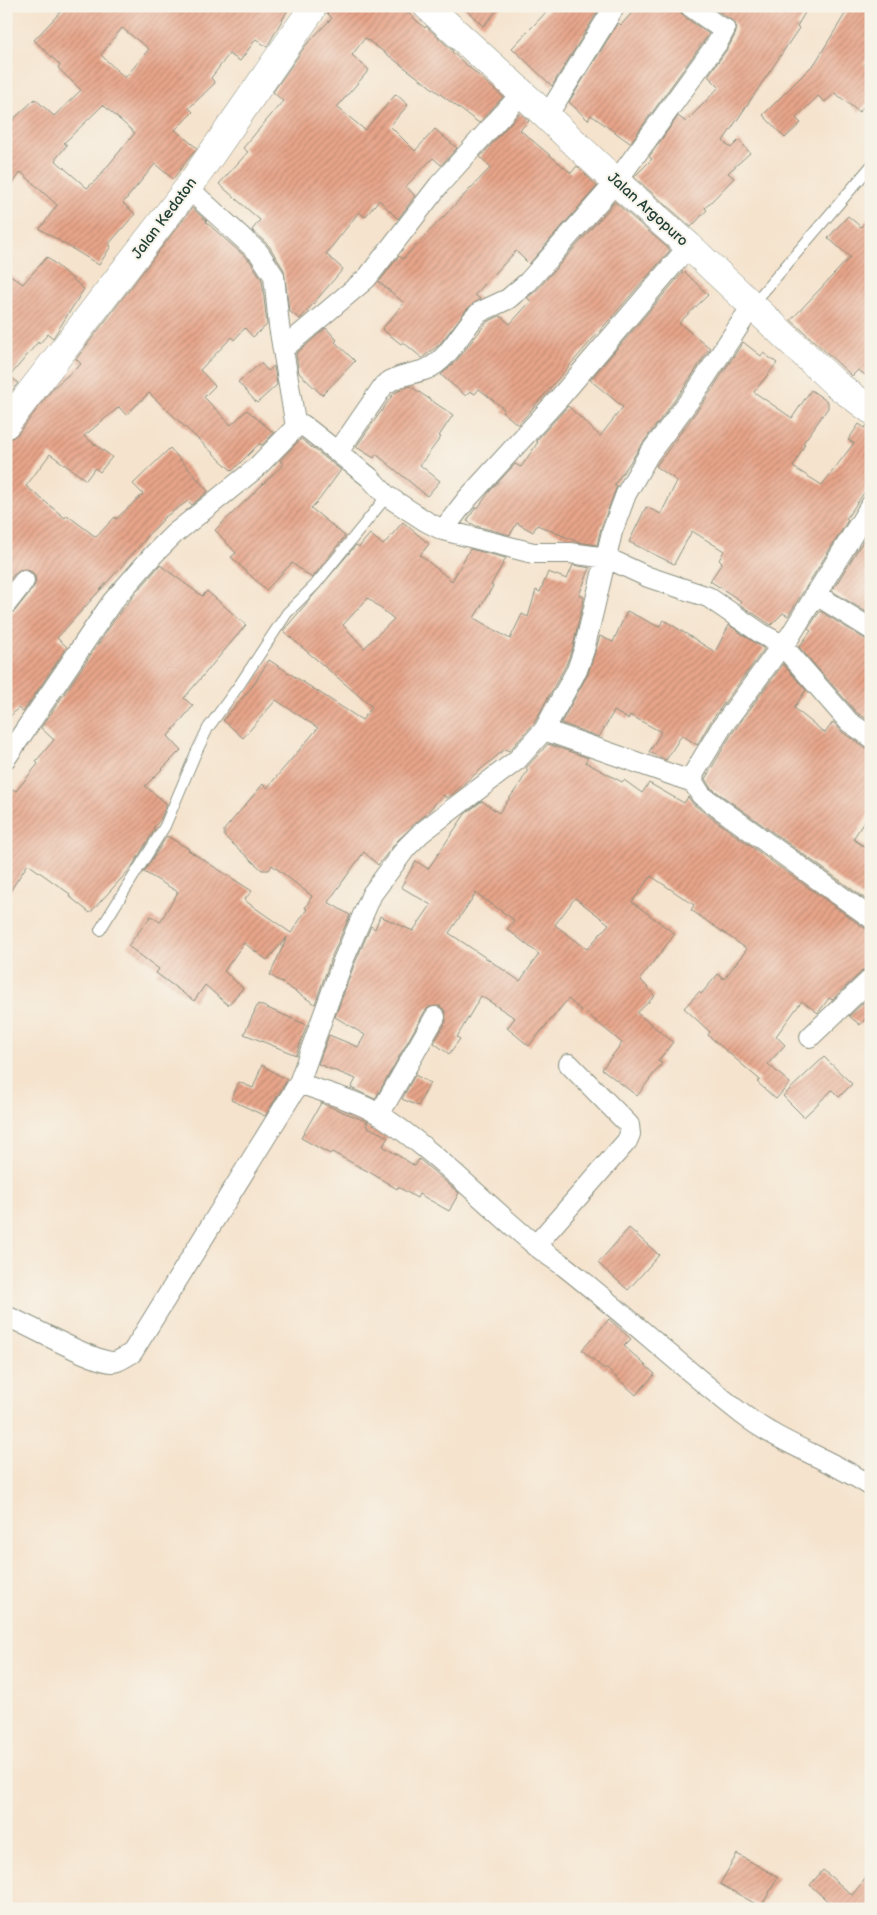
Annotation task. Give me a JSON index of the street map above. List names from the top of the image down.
{
  "streets": {
    "street": ["Jalan Argopuro", "Jalan Kedaton"]
  }
}
